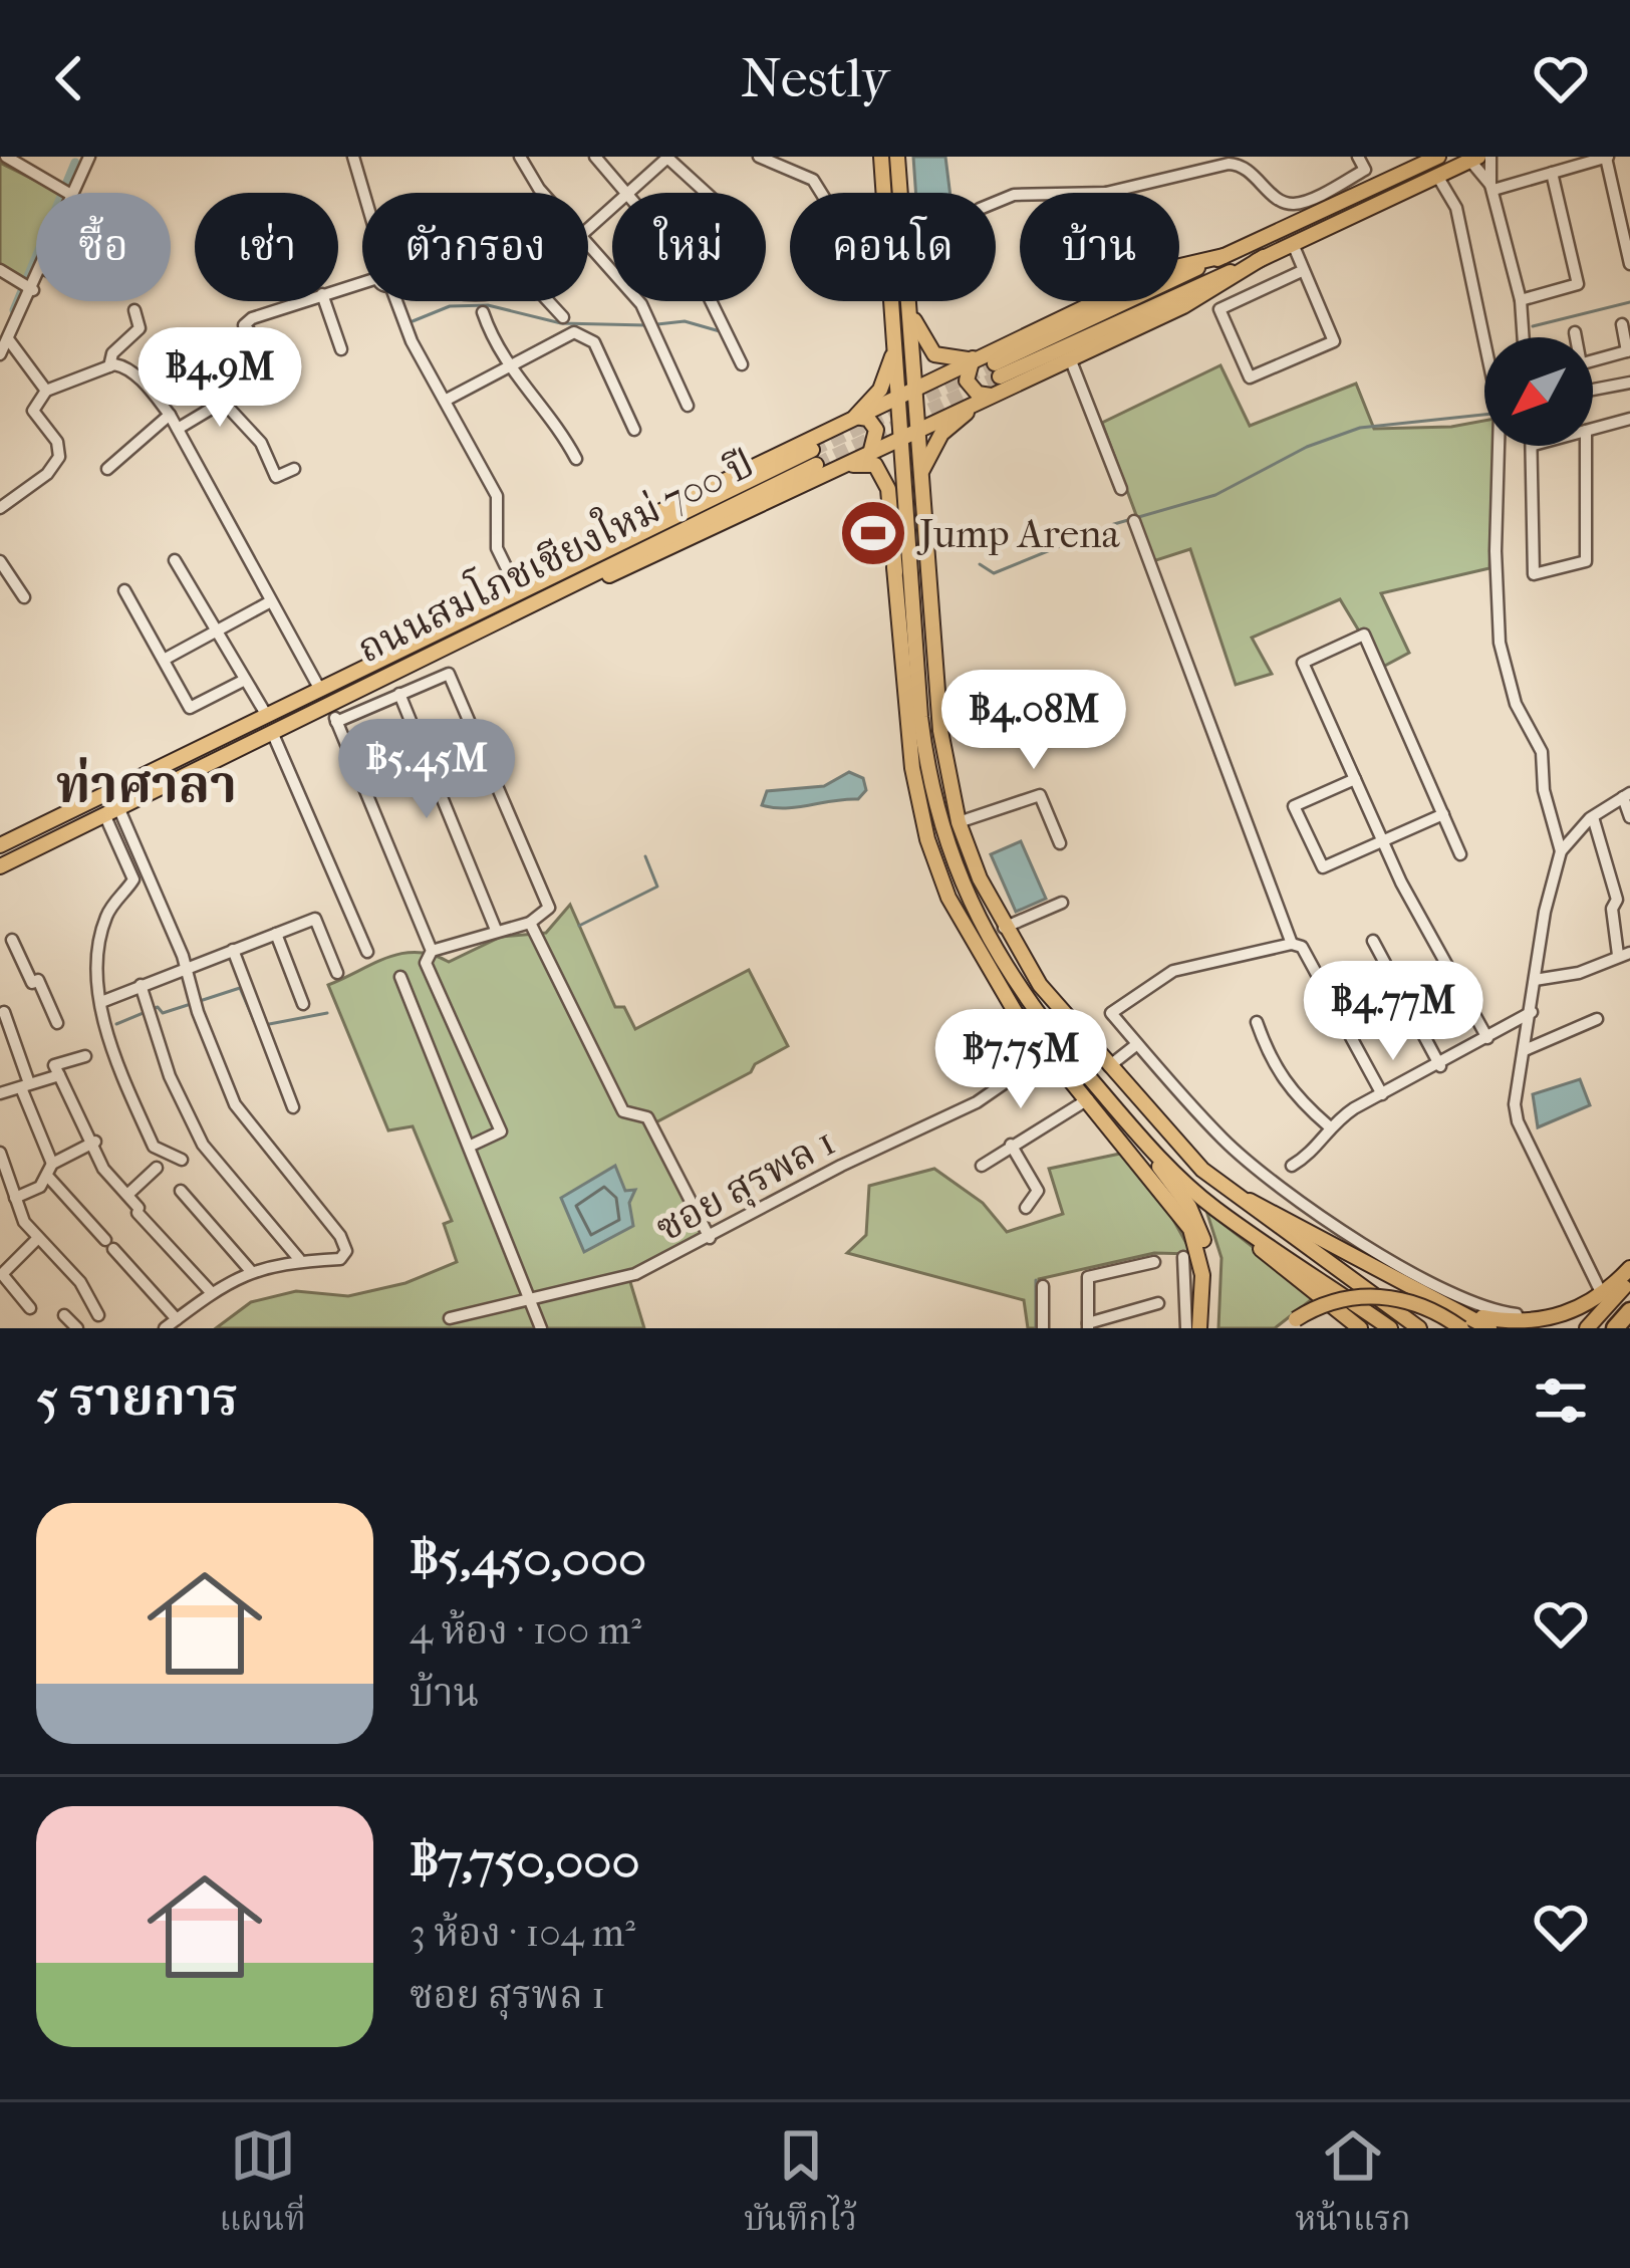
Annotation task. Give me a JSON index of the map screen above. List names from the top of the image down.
{
  "streets": {
    "main road": ["ถนนสมโภชเชียงใหม่ 700 ปี"],
    "street": ["ซอย สุรพล 1"]
  },
  "districts": ["ท่าศาลา"],
  "places": {
    "sports": ["Jump Arena"]
  },
  "north": "bottom left",
  "page": {
    "header": "Nestly",
    "chip": [
      "ซื้อ",
      "เช่า",
      "ตัวกรอง",
      "ใหม่",
      "คอนโด",
      "บ้าน"
    ],
    "price": [
      "฿4.9M",
      "฿4.08M",
      "฿5.45M",
      "฿4.77M",
      "฿7.75M"
    ],
    "heading": "5 รายการ",
    "list": [
      {
        "name": "฿5,450,000",
        "note": "4 ห้อง · 100 m² · บ้าน"
      },
      {
        "name": "฿7,750,000",
        "note": "3 ห้อง · 104 m² · ซอย สุรพล 1"
      }
    ],
    "tabs": ["แผนที่", "บันทึกไว้", "หน้าแรก"]
  }
}
